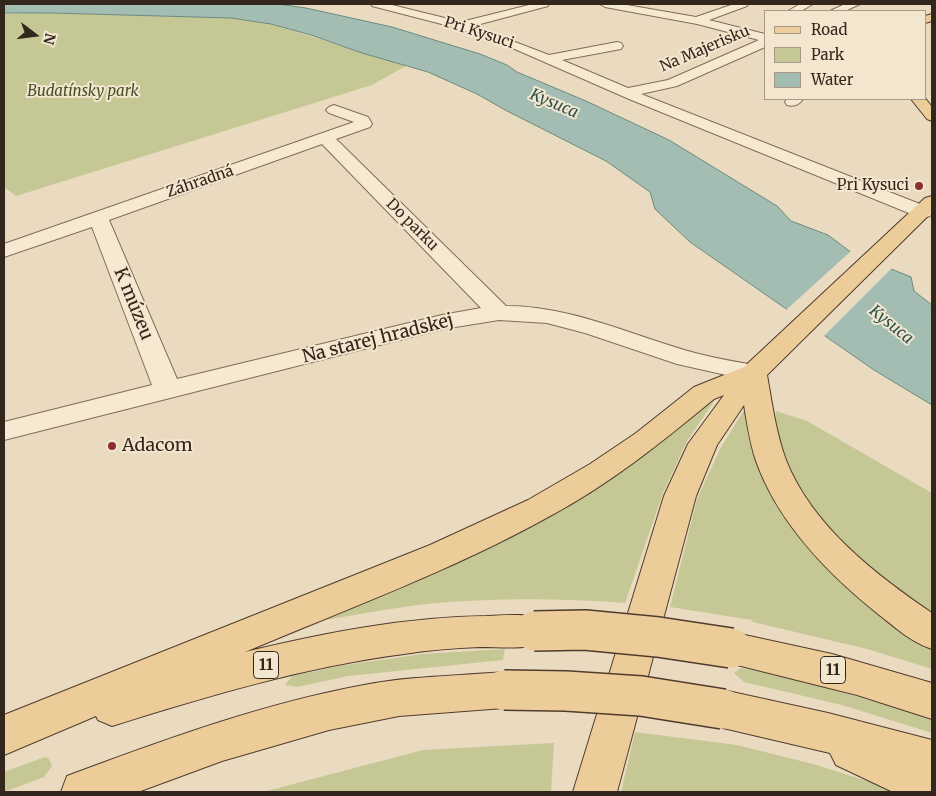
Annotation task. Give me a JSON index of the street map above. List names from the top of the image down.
{
  "streets": {
    "main road": ["11"],
    "street": [
      "Pri Kysuci",
      "Na Majerisku",
      "Záhradná",
      "Do parku",
      "K múzeu",
      "Na starej hradskej"
    ]
  },
  "crossings": [
    ["Pri Kysuci", "Na Majerisku"],
    ["Záhradná", "Do parku"],
    ["Záhradná", "K múzeu"],
    ["Do parku", "Na starej hradskej"],
    ["K múzeu", "Na starej hradskej"]
  ],
  "water": ["Kysuca"],
  "parks": ["Budatínsky park"],
  "places": ["Pri Kysuci", "Adacom"],
  "legend": ["Road", "Park", "Water"],
  "north": "right"
}
